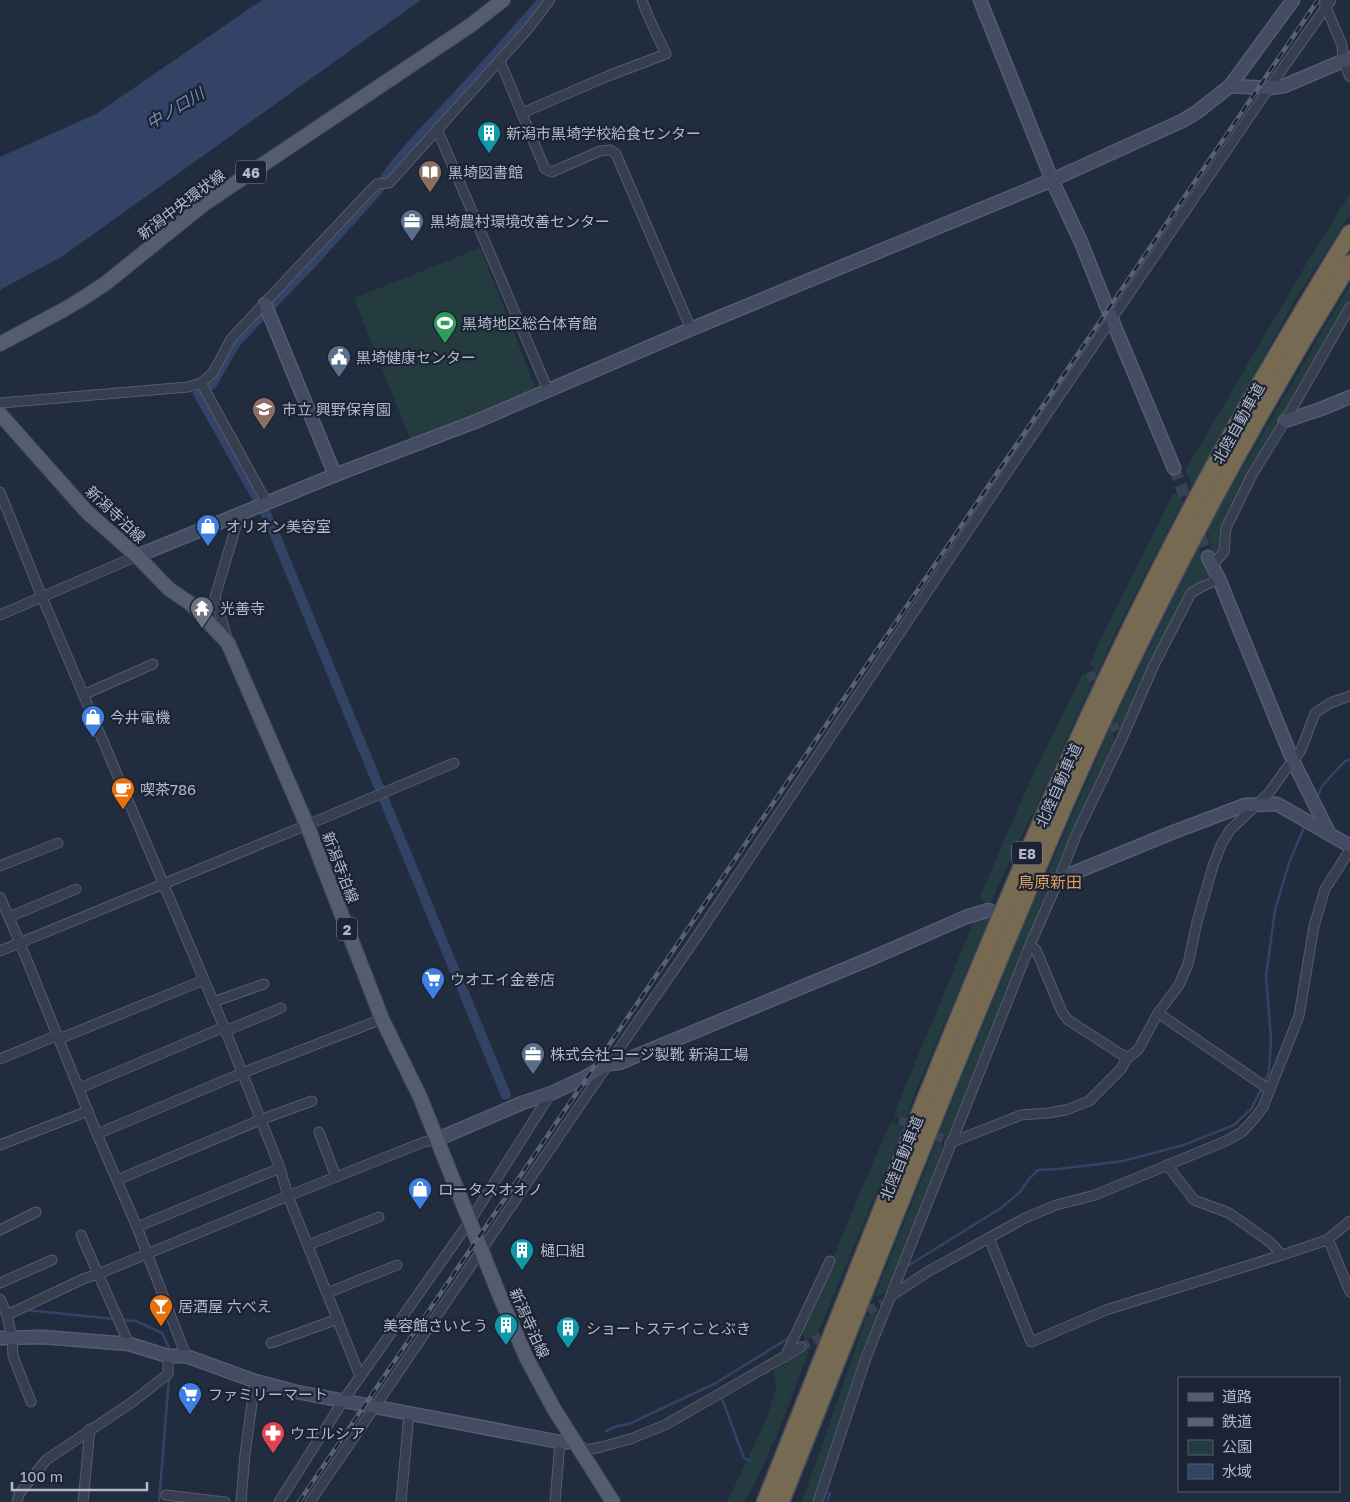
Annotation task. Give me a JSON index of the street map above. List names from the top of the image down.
{
  "streets": {
    "highway": ["北陸自動車道", "E8"],
    "main road": [
      "46",
      "新潟中央環状線",
      "新潟寺泊線",
      "2"
    ]
  },
  "districts": ["鳥原新田"],
  "water": ["中ノ口川"],
  "places": {
    "building": [
      "新潟市黒埼学校給食センター",
      "樋口組",
      "美容館さいとう",
      "ショートステイことぶき"
    ],
    "library": ["黒埼図書館"],
    "office": ["黒埼農村環境改善センター", "株式会社コージ製靴 新潟工場"],
    "sports": ["黒埼地区総合体育館"],
    "public building": ["黒埼健康センター"],
    "school or university": ["市立 興野保育園"],
    "shop": ["オリオン美容室", "今井電機", "ロータスオオノ"],
    "temple": ["光善寺"],
    "cafe": ["喫茶786"],
    "supermarket": ["ウオエイ金巻店", "ファミリーマート"],
    "bar": ["居酒屋 六べえ"],
    "pharmacy": ["ウエルシア"]
  },
  "legend": [
    "道路",
    "鉄道",
    "公園",
    "水域"
  ],
  "scale_bar": "100 m"
}
